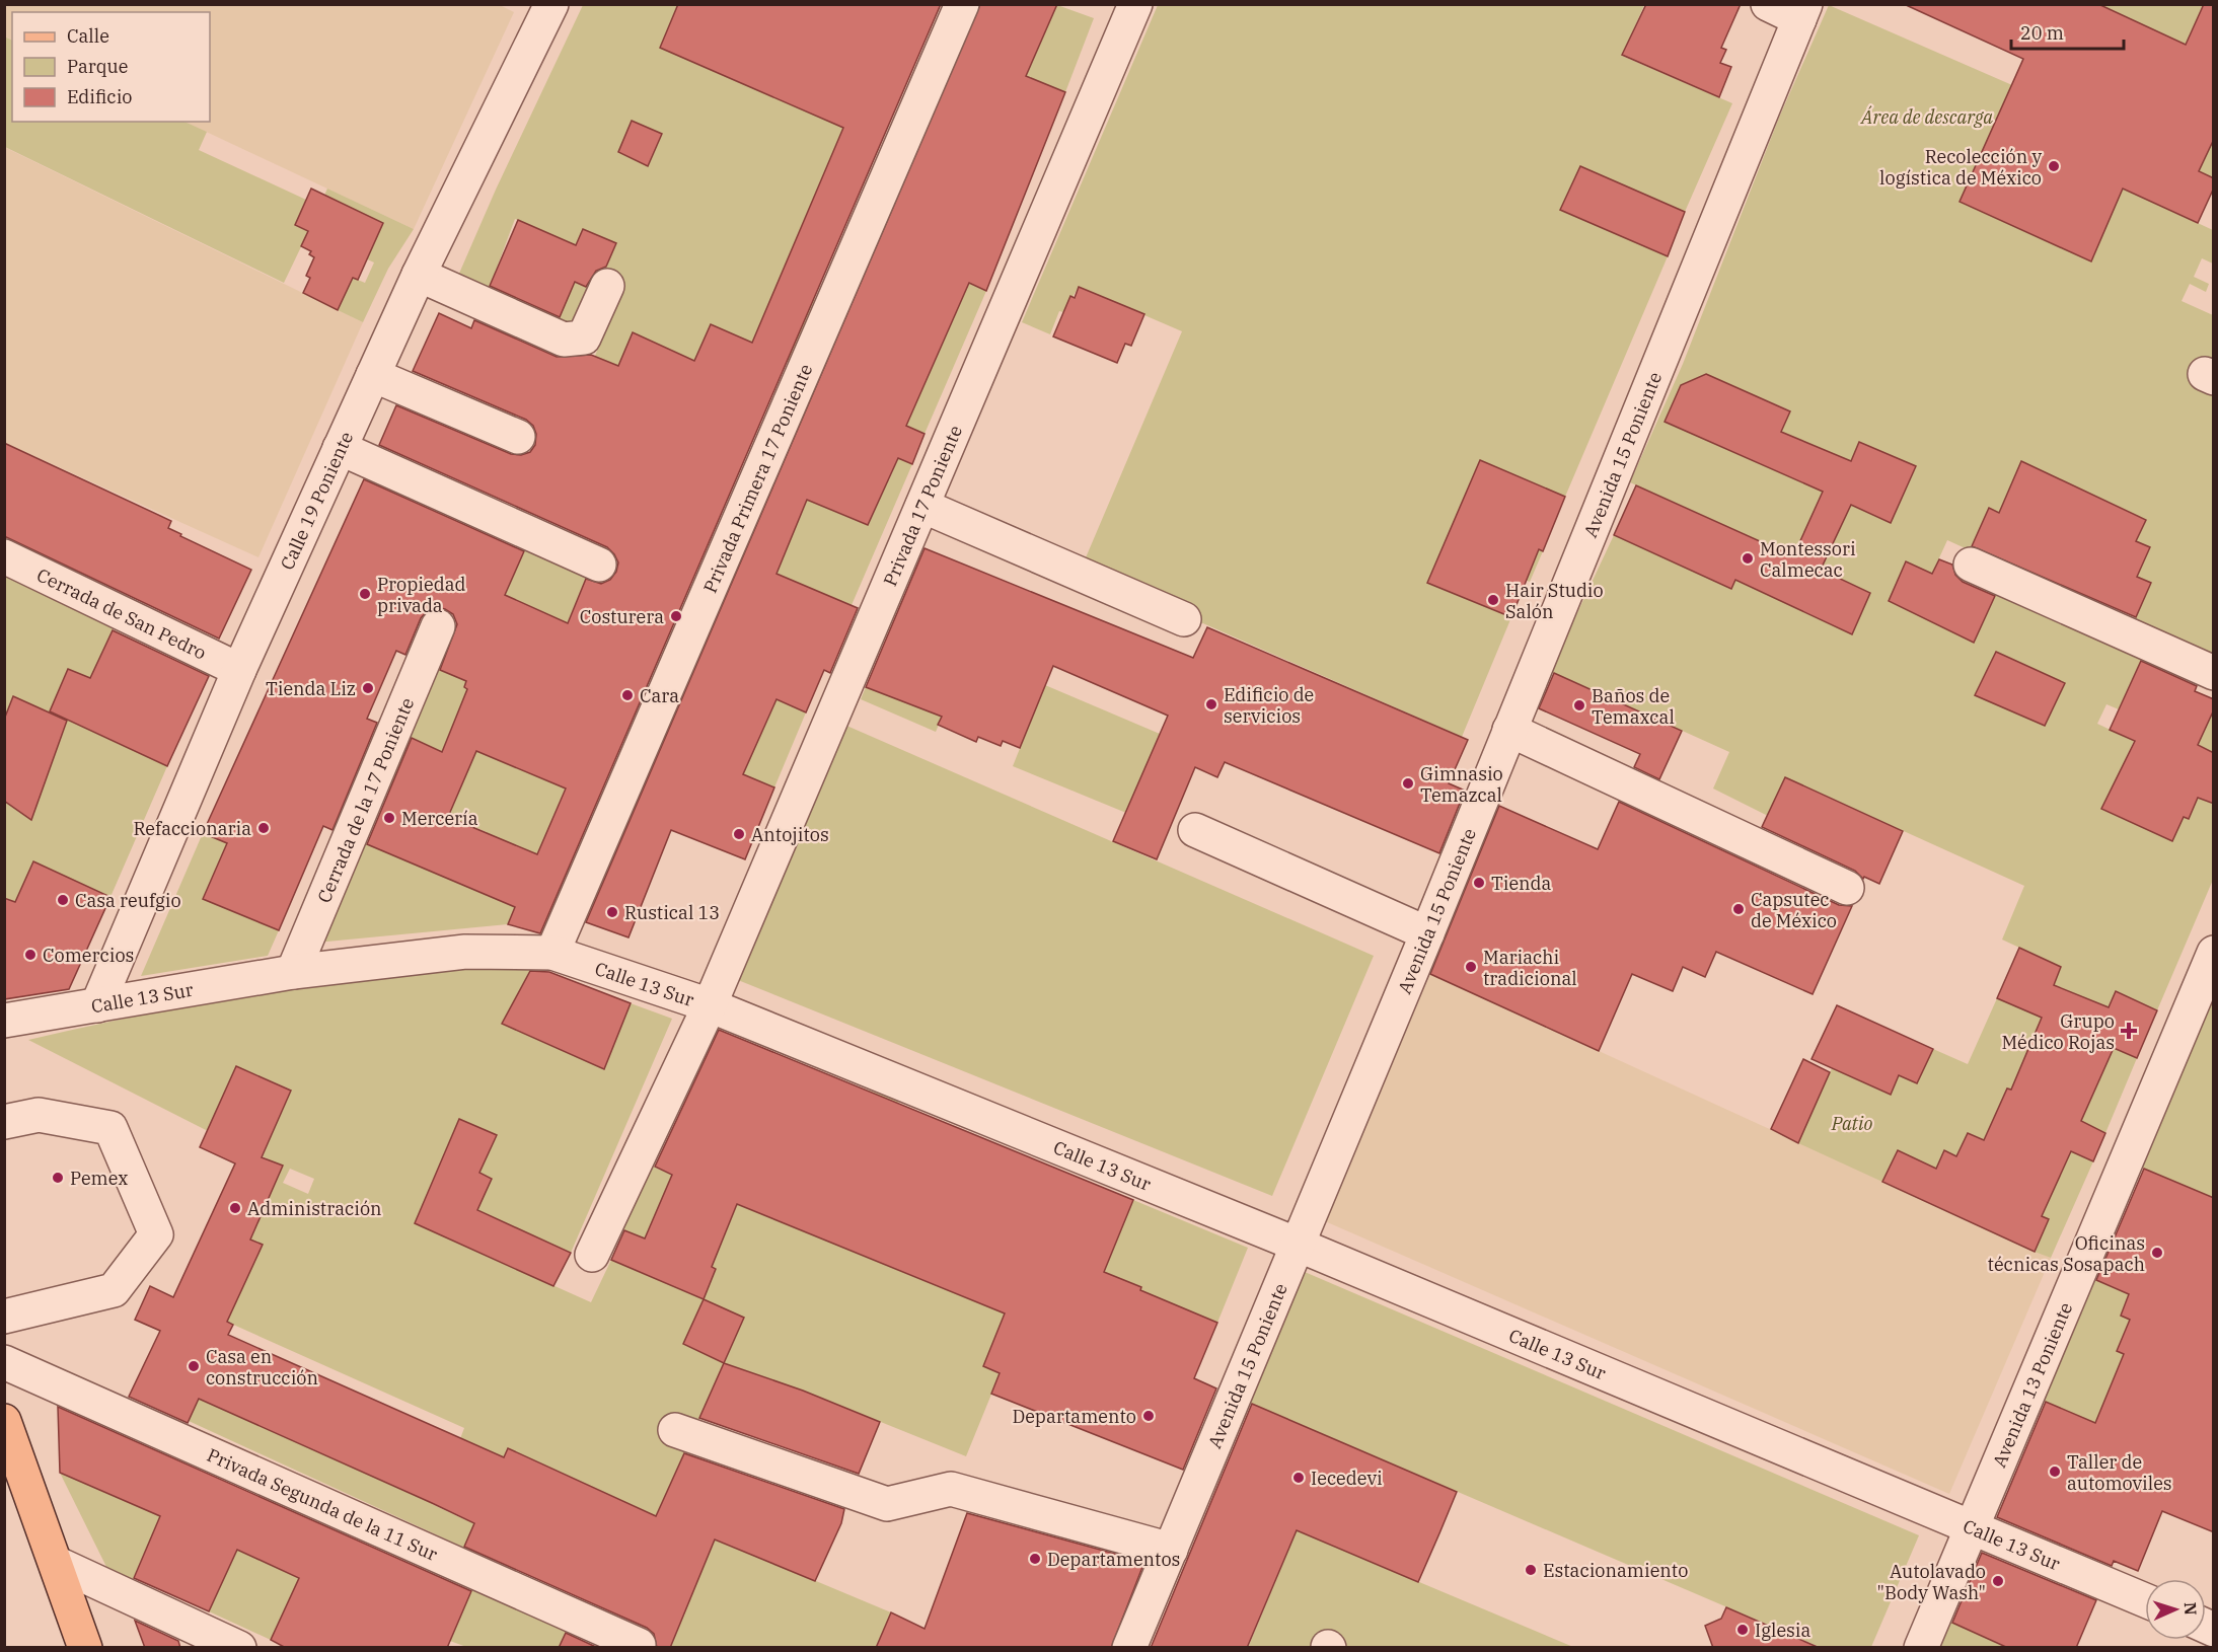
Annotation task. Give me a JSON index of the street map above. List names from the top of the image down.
{
  "streets": {
    "street": [
      "Avenida 15 Poniente",
      "Privada Primera 17 Poniente",
      "Calle 19 Poniente",
      "Privada 17 Poniente",
      "Cerrada de San Pedro",
      "Cerrada de la 17 Poniente",
      "Calle 13 Sur",
      "Avenida 13 Poniente",
      "Privada Segunda de la 11 Sur"
    ]
  },
  "crossings": [
    ["Avenida 15 Poniente", "Calle 13 Sur"],
    ["Privada Primera 17 Poniente", "Calle 13 Sur"],
    ["Calle 19 Poniente", "Cerrada de San Pedro"],
    ["Calle 19 Poniente", "Calle 13 Sur"],
    ["Privada 17 Poniente", "Calle 13 Sur"],
    ["Cerrada de la 17 Poniente", "Calle 13 Sur"],
    ["Calle 13 Sur", "Avenida 13 Poniente"]
  ],
  "parks": ["Área de descarga", "Patio"],
  "places": {
    "other": [
      "Recolección y logística de México",
      "Montessori Calmecac",
      "Propiedad privada",
      "Hair Studio Salón",
      "Costurera",
      "Tienda Liz",
      "Cara",
      "Edificio de servicios",
      "Baños de Temaxcal",
      "Gimnasio Temazcal",
      "Mercería",
      "Refaccionaria",
      "Antojitos",
      "Tienda",
      "Casa reufgio",
      "Capsutec de México",
      "Rustical 13",
      "Comercios",
      "Mariachi tradicional",
      "Pemex",
      "Administración",
      "Oficinas técnicas Sosapach",
      "Casa en construcción",
      "Departamento",
      "Taller de automoviles",
      "Iecedevi",
      "Departamentos",
      "Estacionamiento",
      "Autolavado \"Body Wash\"",
      "Iglesia"
    ],
    "health": ["Grupo Médico Rojas"]
  },
  "legend": ["Calle", "Parque", "Edificio"],
  "scale_bar": "20 m",
  "north": "right"
}
